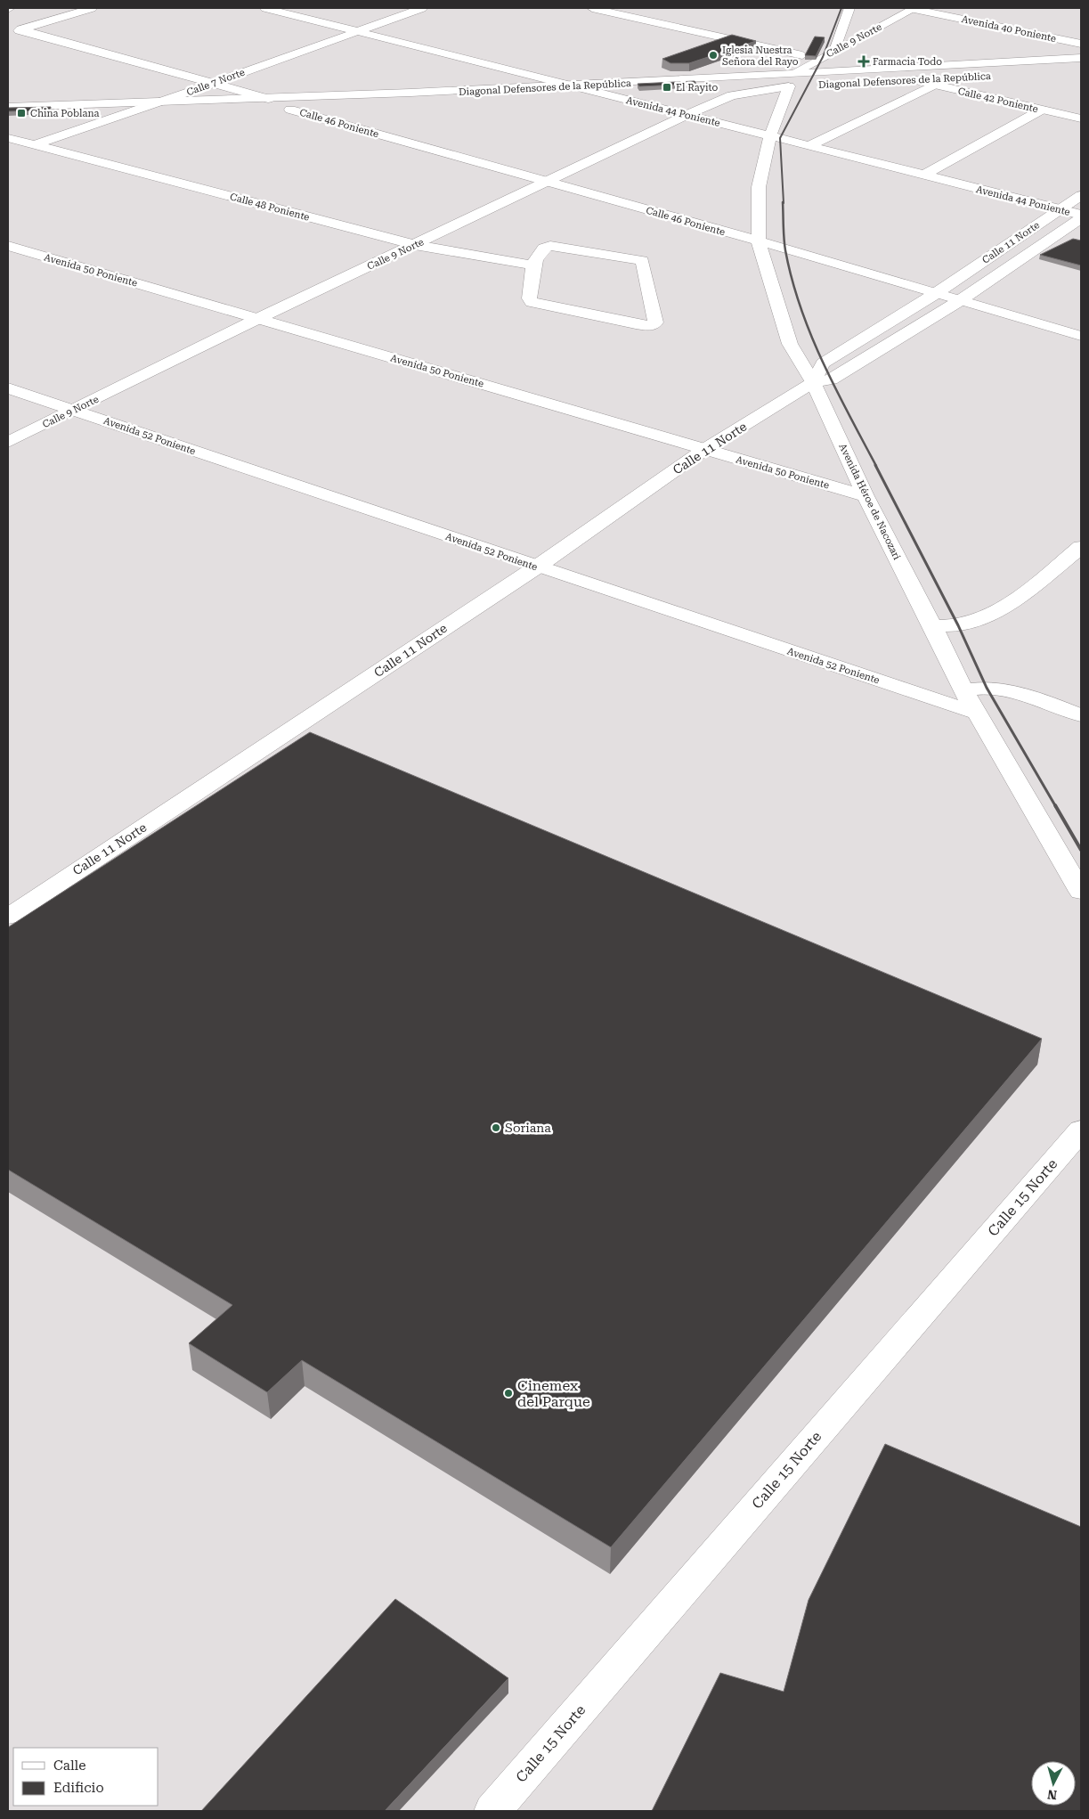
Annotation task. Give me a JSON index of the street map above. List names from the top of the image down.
{
  "streets": {
    "street": [
      "Avenida 40 Poniente",
      "Calle 9 Norte",
      "Diagonal Defensores de la República",
      "Calle 7 Norte",
      "Calle 42 Poniente",
      "Avenida 44 Poniente",
      "Calle 46 Poniente",
      "Calle 48 Poniente",
      "Calle 11 Norte",
      "Avenida 50 Poniente",
      "Avenida 52 Poniente",
      "Avenida Héroe de Nacozari",
      "Calle 15 Norte"
    ]
  },
  "crossings": [
    ["Avenida 40 Poniente", "Calle 9 Norte"],
    ["Calle 9 Norte", "Diagonal Defensores de la República"],
    ["Calle 9 Norte", "Avenida 44 Poniente"],
    ["Calle 9 Norte", "Calle 46 Poniente"],
    ["Calle 9 Norte", "Calle 48 Poniente"],
    ["Calle 9 Norte", "Avenida 50 Poniente"],
    ["Calle 9 Norte", "Avenida 52 Poniente"],
    ["Calle 9 Norte", "Avenida Héroe de Nacozari"],
    ["Diagonal Defensores de la República", "Calle 7 Norte"],
    ["Diagonal Defensores de la República", "Calle 42 Poniente"],
    ["Diagonal Defensores de la República", "Avenida 44 Poniente"],
    ["Diagonal Defensores de la República", "Calle 46 Poniente"],
    ["Diagonal Defensores de la República", "Avenida Héroe de Nacozari"],
    ["Calle 7 Norte", "Calle 48 Poniente"],
    ["Avenida 44 Poniente", "Calle 11 Norte"],
    ["Avenida 44 Poniente", "Avenida Héroe de Nacozari"],
    ["Calle 46 Poniente", "Calle 11 Norte"],
    ["Calle 46 Poniente", "Avenida Héroe de Nacozari"],
    ["Calle 11 Norte", "Avenida 50 Poniente"],
    ["Calle 11 Norte", "Avenida 52 Poniente"],
    ["Calle 11 Norte", "Avenida Héroe de Nacozari"],
    ["Avenida 50 Poniente", "Avenida Héroe de Nacozari"],
    ["Avenida 52 Poniente", "Avenida Héroe de Nacozari"]
  ],
  "places": {
    "other": ["Iglesia Nuestra Señora del Rayo", "Soriana", "Cinemex del Parque"],
    "health": ["Farmacia Todo"],
    "transit": ["El Rayito", "China Poblana"]
  },
  "legend": ["Calle", "Edificio"],
  "north": "bottom"
}
